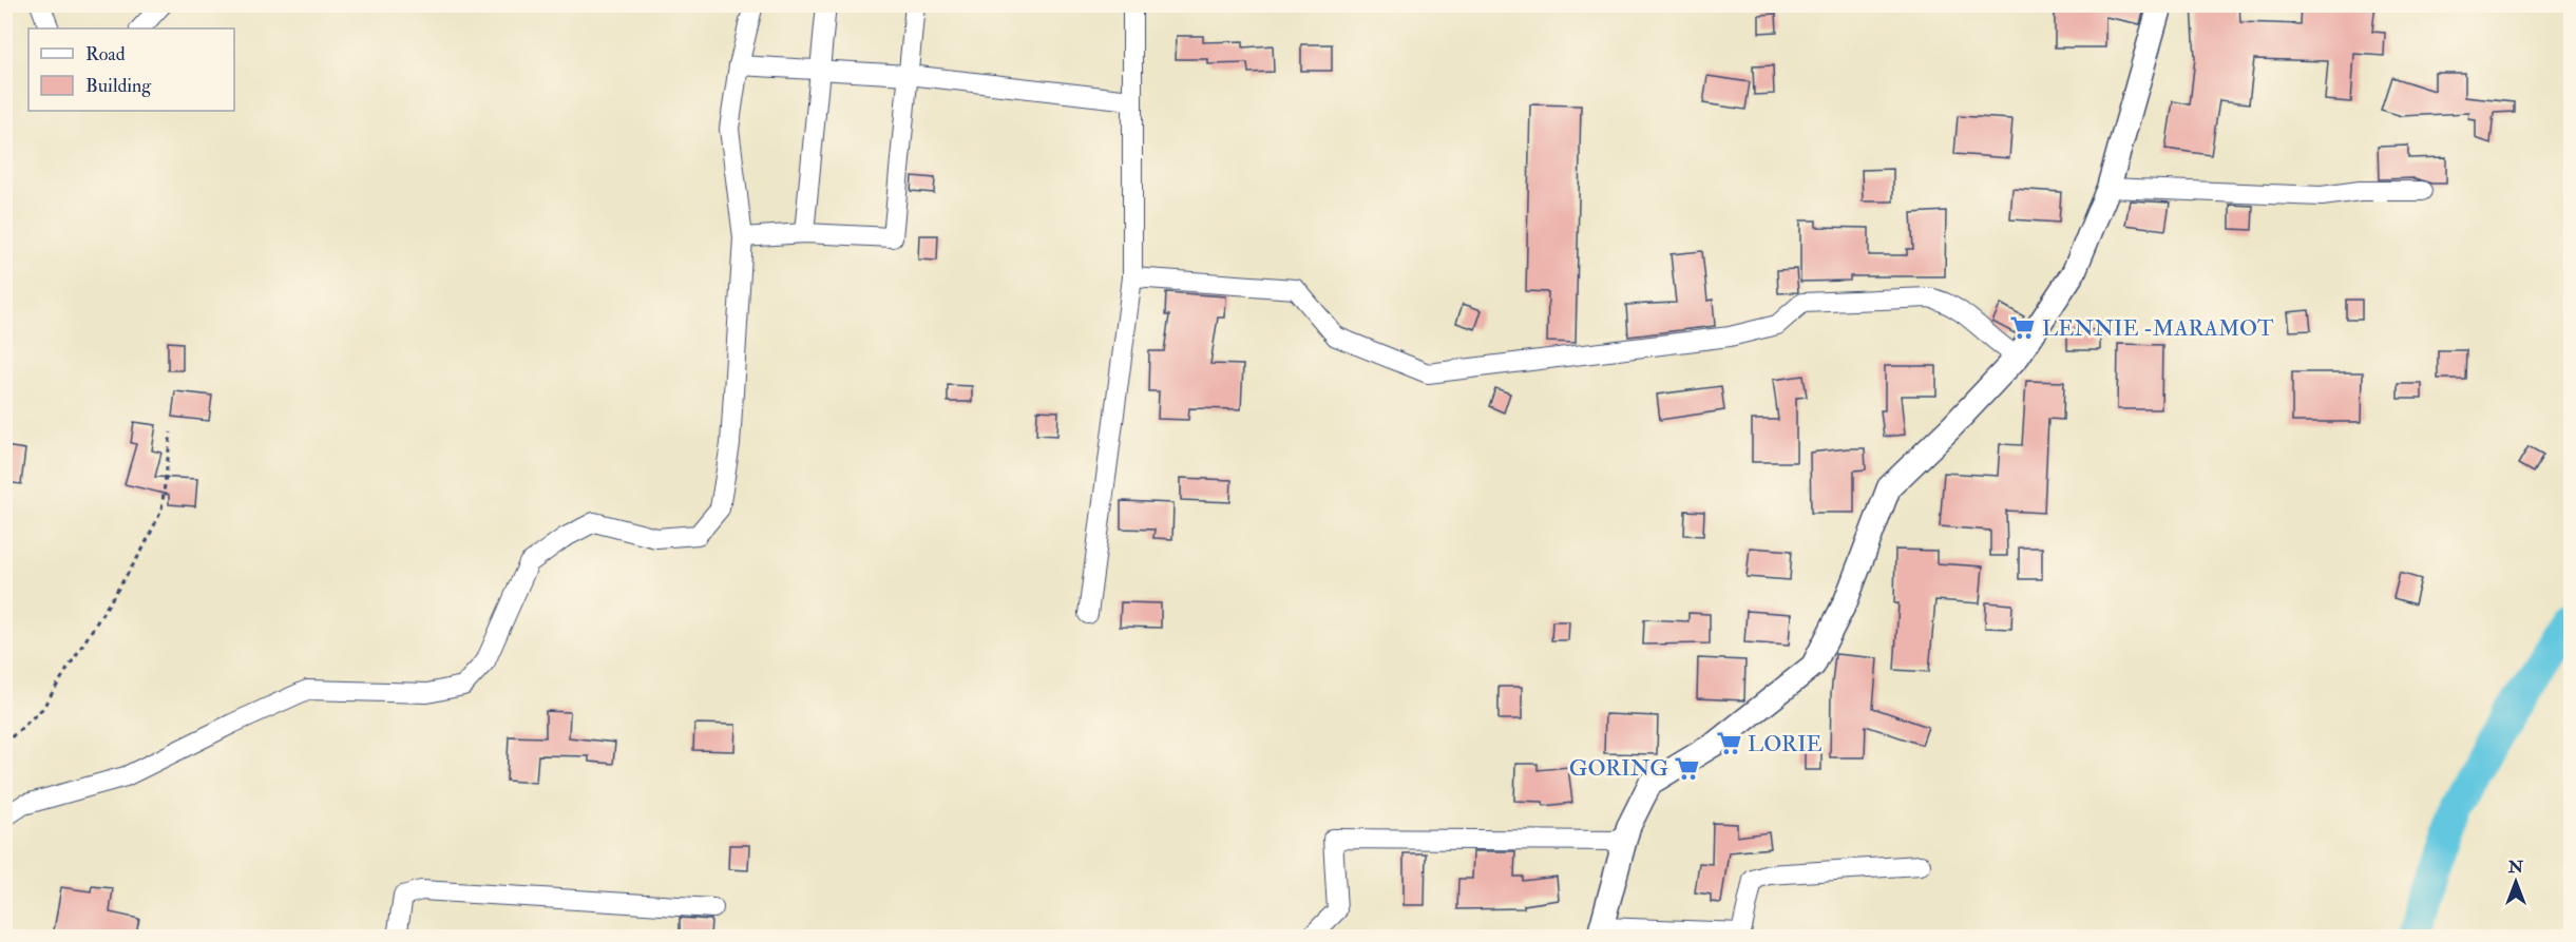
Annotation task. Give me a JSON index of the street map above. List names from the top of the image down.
{
  "places": {
    "supermarket": ["LENNIE -MARAMOT", "LORIE", "GORING"]
  },
  "legend": ["Road", "Building"],
  "north": "top"
}
